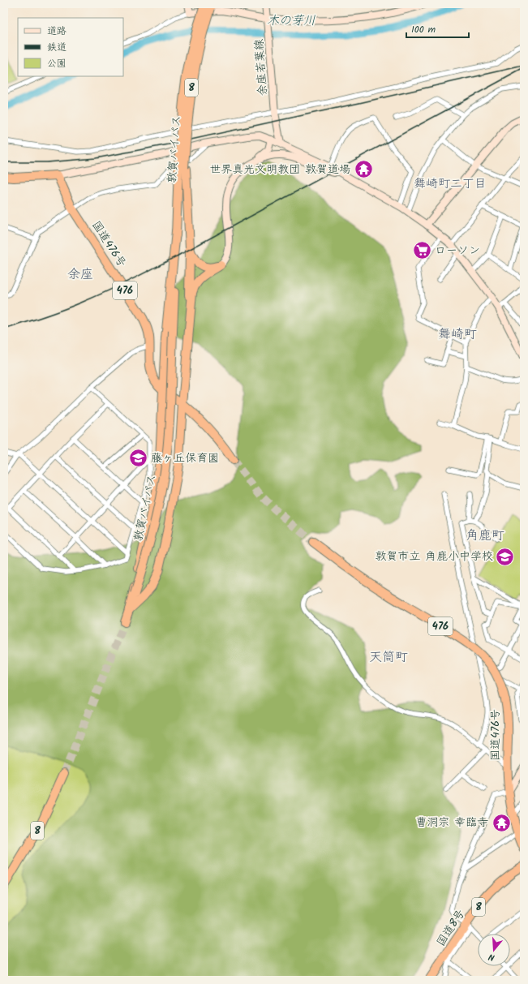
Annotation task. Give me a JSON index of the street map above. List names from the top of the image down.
{
  "streets": {
    "highway": [
      "8",
      "敦賀バイパス",
      "国道476号",
      "476",
      "国道8号"
    ],
    "street": ["余座若葉線"]
  },
  "districts": [
    "舞崎町二丁目",
    "余座",
    "舞崎町",
    "角鹿町",
    "天筒町"
  ],
  "water": ["木の芽川"],
  "places": {
    "temple": ["世界真光文明教団 敦賀道場", "曹洞宗 幸臨寺"],
    "supermarket": ["ローソン"],
    "school or university": ["藤ヶ丘保育園", "敦賀市立 角鹿小中学校"]
  },
  "legend": ["道路", "鉄道", "公園"],
  "scale_bar": "100 m",
  "north": "bottom"
}
